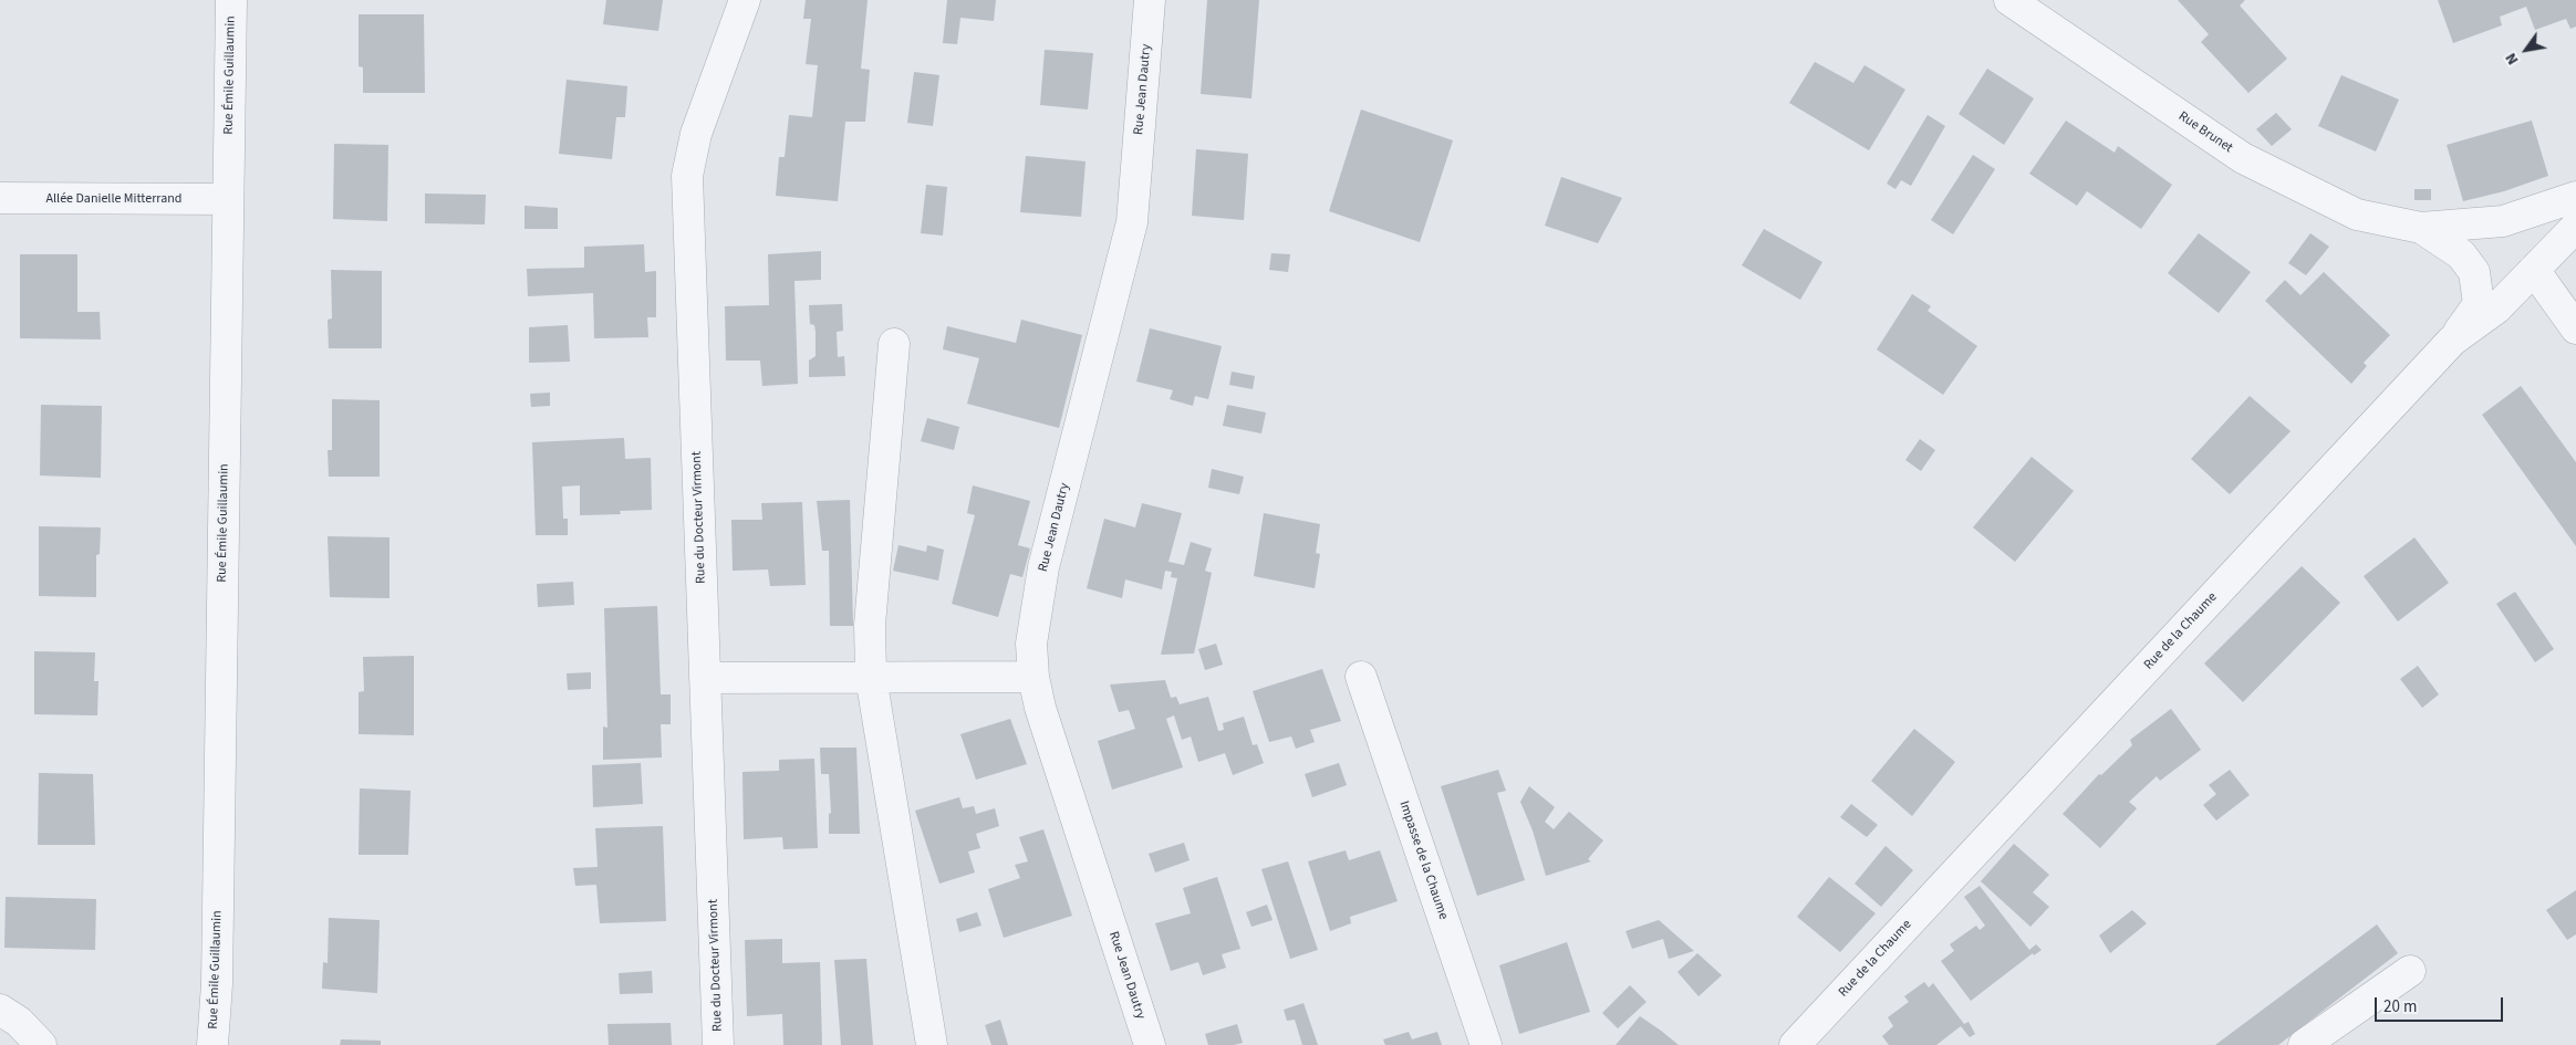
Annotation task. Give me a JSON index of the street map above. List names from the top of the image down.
{
  "streets": {
    "street": [
      "Rue Émile Guillaumin",
      "Rue Jean Dautry",
      "Rue Brunet",
      "Allée Danielle Mitterrand",
      "Rue du Docteur Virmont",
      "Rue de la Chaume",
      "Impasse de la Chaume"
    ]
  },
  "crossings": [
    ["Rue Émile Guillaumin", "Allée Danielle Mitterrand"]
  ],
  "scale_bar": "20 m",
  "north": "bottom left"
}
